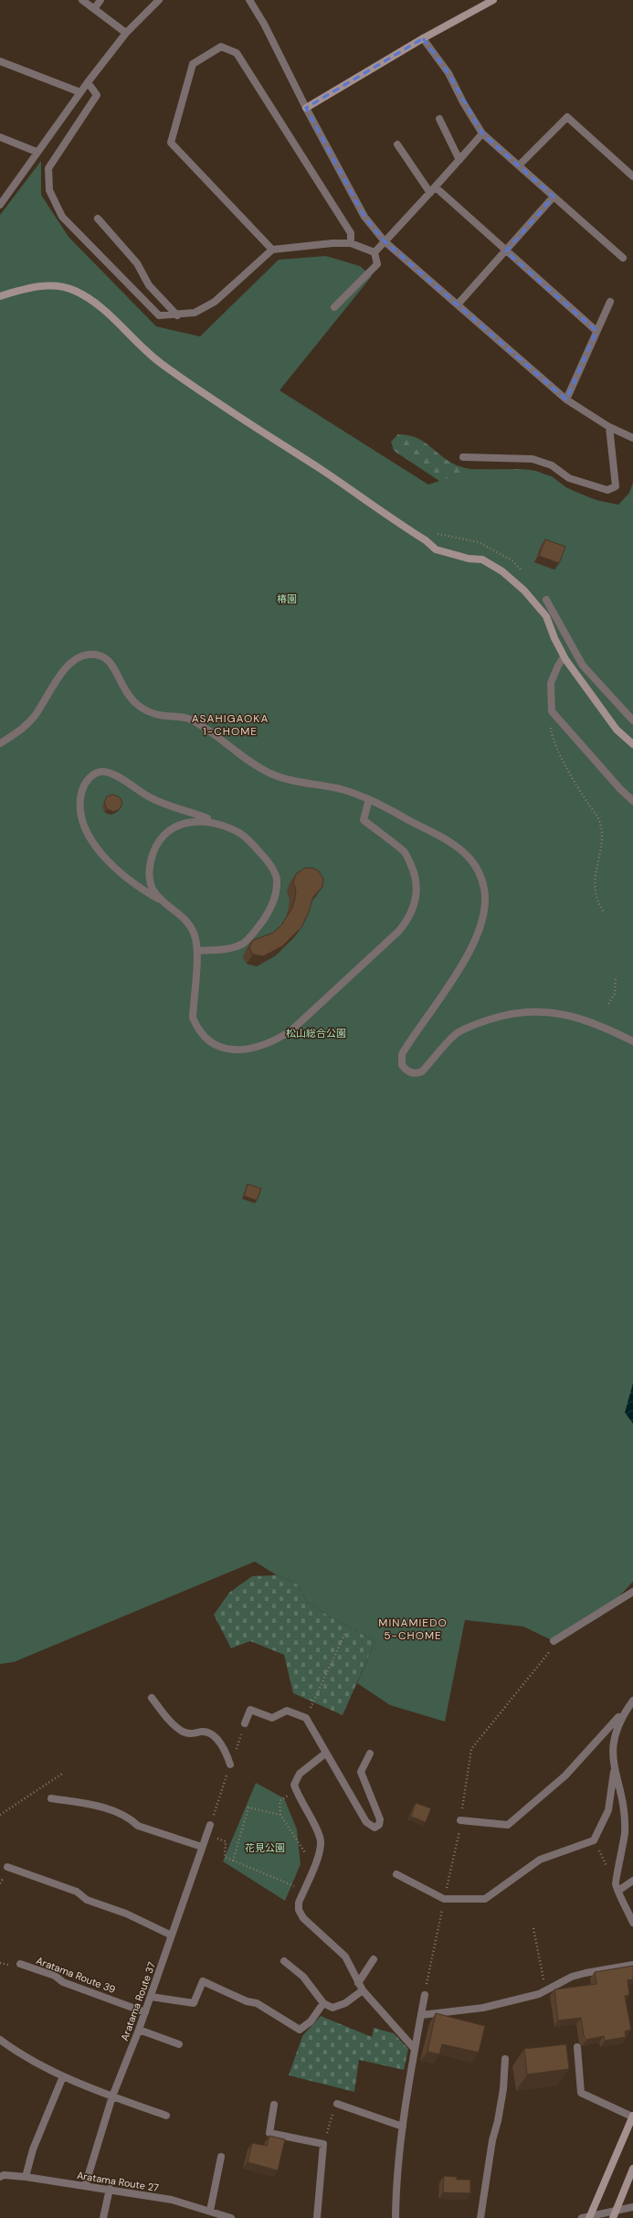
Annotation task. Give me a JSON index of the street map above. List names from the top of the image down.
{
  "streets": {
    "street": ["Aratama Route 39", "Aratama Route 37", "Aratama Route 27"]
  },
  "crossings": [
    ["Aratama Route 39", "Aratama Route 37"],
    ["Aratama Route 37", "Aratama Route 27"]
  ],
  "districts": ["ASAHIGAOKA 1-CHOME", "MINAMIEDO 5-CHOME"],
  "parks": ["椿園", "松山総合公園", "花見公園"]
}
